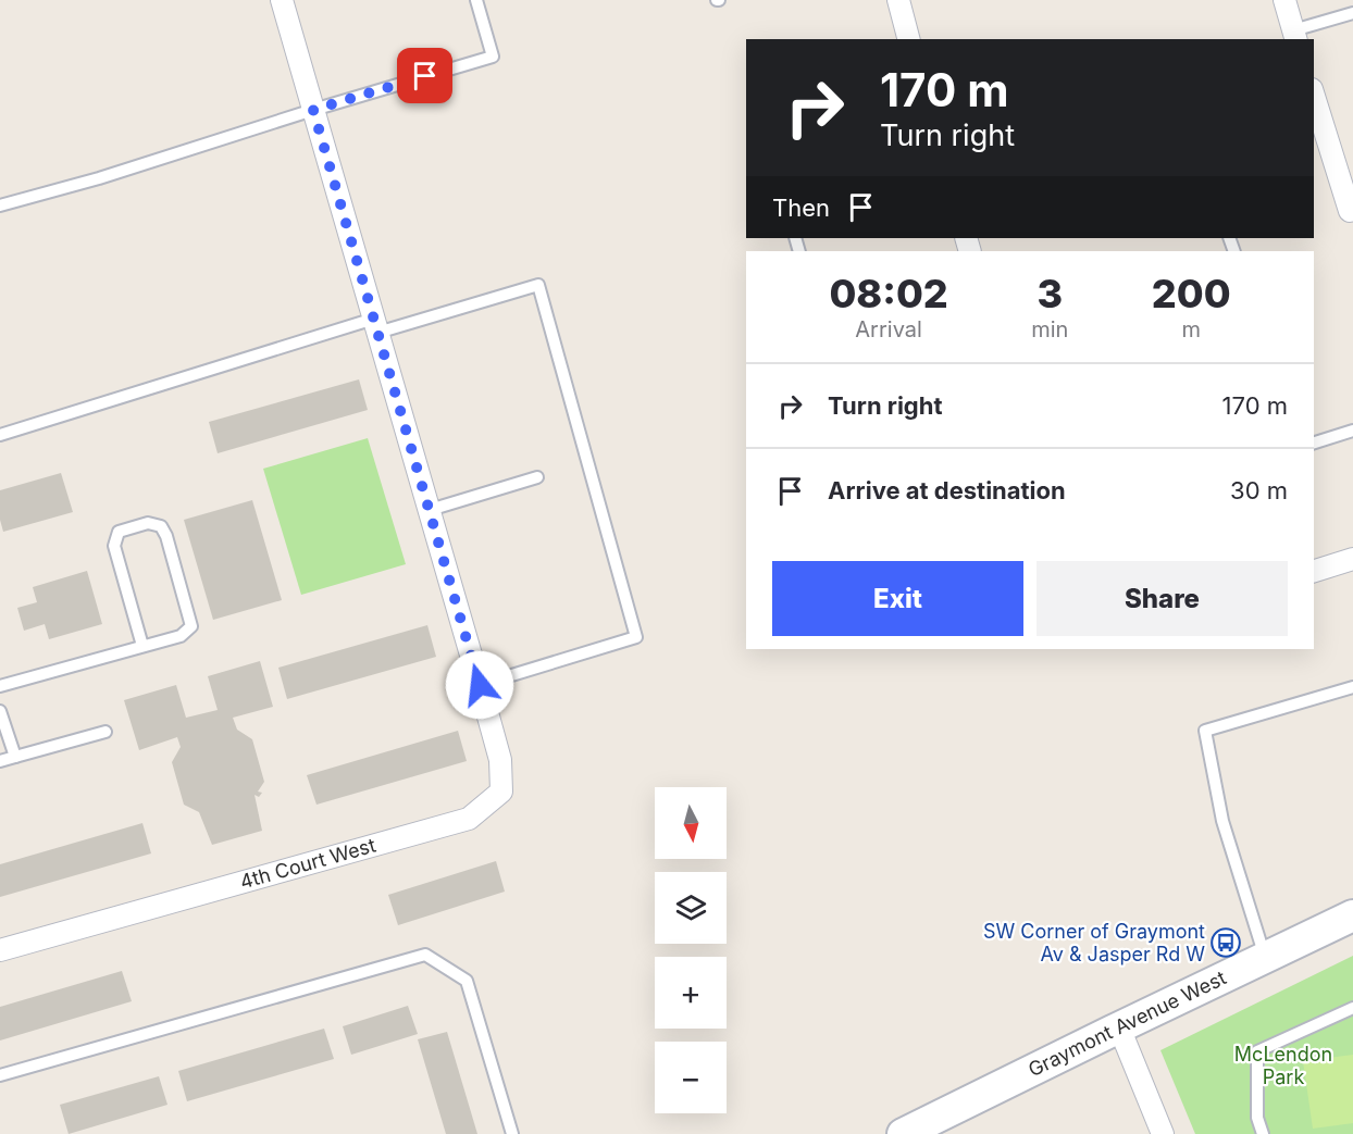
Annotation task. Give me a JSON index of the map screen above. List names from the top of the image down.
{
  "streets": {
    "main road": ["Graymont Avenue West"],
    "street": ["4th Court West"]
  },
  "parks": ["McLendon Park"],
  "places": {
    "bus stop": ["SW Corner of Graymont Av & Jasper Rd W"]
  },
  "north": "bottom",
  "page": {
    "turn": ["170 m", "Turn right"],
    "then": "Then",
    "eta": [
      "08:02",
      "Arrival",
      "3",
      "min",
      "200",
      "m"
    ],
    "list": [
      {
        "name": "Turn right",
        "value": "170 m"
      },
      {
        "name": "Arrive at destination",
        "value": "30 m"
      }
    ],
    "buttons": ["Exit", "Share"],
    "map_buttons": ["+", "−"]
  }
}
